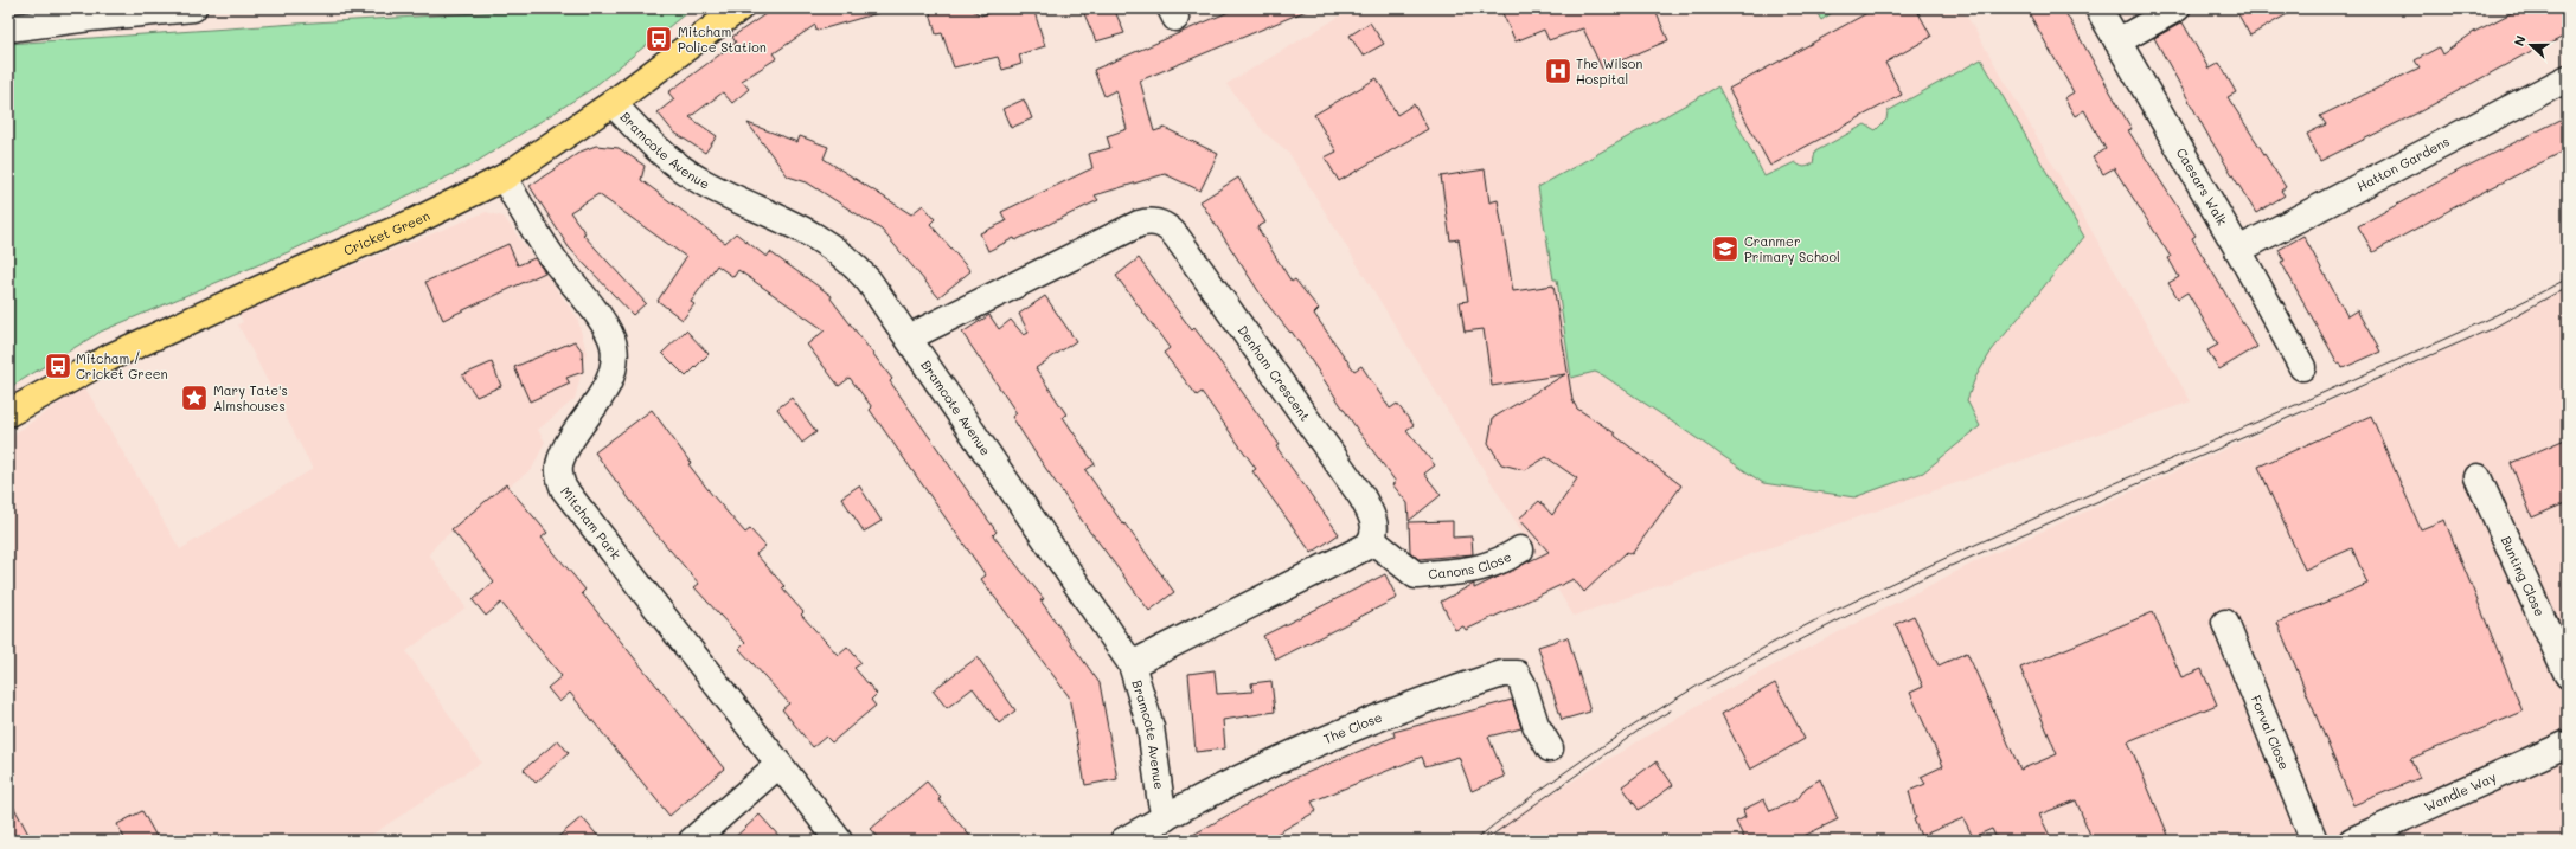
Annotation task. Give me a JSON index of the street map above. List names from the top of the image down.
{
  "streets": {
    "main road": ["Cricket Green"],
    "street": [
      "Bramcote Avenue",
      "Hatton Gardens",
      "Caesars Walk",
      "Denham Crescent",
      "Mitcham Park",
      "Canons Close",
      "Bunting Close",
      "The Close",
      "Forval Close",
      "Wandle Way"
    ]
  },
  "crossings": [
    ["Bramcote Avenue", "Cricket Green"],
    ["Bramcote Avenue", "Denham Crescent"],
    ["Bramcote Avenue", "The Close"],
    ["Hatton Gardens", "Caesars Walk"],
    ["Cricket Green", "Mitcham Park"],
    ["Denham Crescent", "Canons Close"]
  ],
  "places": {
    "bus stop": ["Mitcham Police Station", "Mitcham / Cricket Green"],
    "hospital": ["The Wilson Hospital"],
    "school or university": ["Cranmer Primary School"],
    "place": ["Mary Tate's Almshouses"]
  },
  "north": "left"
}
